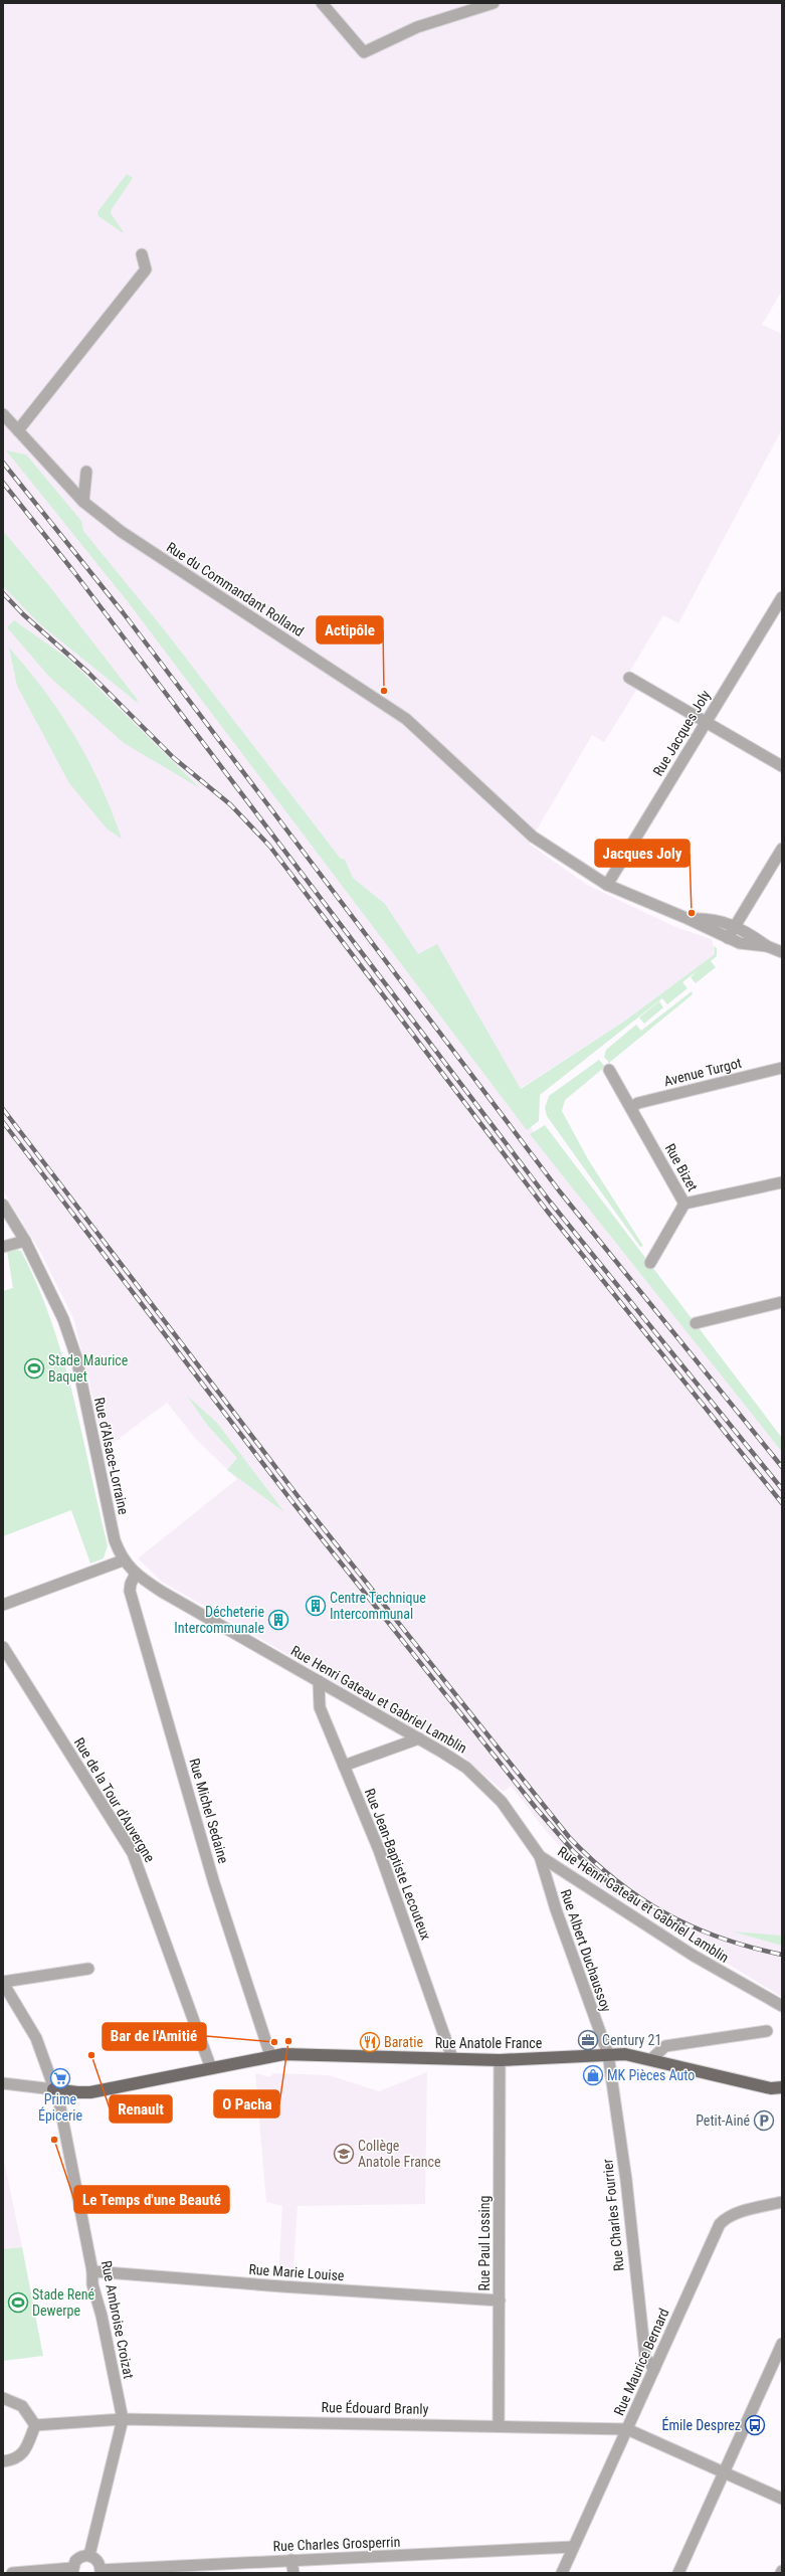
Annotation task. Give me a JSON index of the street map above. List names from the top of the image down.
{
  "streets": {
    "main road": ["Rue Anatole France"],
    "street": [
      "Rue du Commandant Rolland",
      "Rue Jacques Joly",
      "Avenue Turgot",
      "Rue Bizet",
      "Rue d'Alsace-Lorraine",
      "Rue Henri Gateau et Gabriel Lamblin",
      "Rue de la Tour d'Auvergne",
      "Rue Michel Sedaine",
      "Rue Jean-Baptiste Lecouteux",
      "Rue Albert Duchaussoy",
      "Rue Charles Fourrier",
      "Rue Paul Lossing",
      "Rue Marie Louise",
      "Rue Ambroise Croizat",
      "Rue Maurice Bernard",
      "Rue Édouard Branly",
      "Rue Charles Grosperrin"
    ]
  },
  "crossings": [
    ["Rue du Commandant Rolland", "Rue Jacques Joly"],
    ["Avenue Turgot", "Rue Bizet"],
    ["Rue d'Alsace-Lorraine", "Rue Henri Gateau et Gabriel Lamblin"],
    ["Rue Henri Gateau et Gabriel Lamblin", "Rue Michel Sedaine"],
    ["Rue Henri Gateau et Gabriel Lamblin", "Rue Jean-Baptiste Lecouteux"],
    ["Rue Henri Gateau et Gabriel Lamblin", "Rue Albert Duchaussoy"],
    ["Rue de la Tour d'Auvergne", "Rue Anatole France"],
    ["Rue Michel Sedaine", "Rue Anatole France"],
    ["Rue Jean-Baptiste Lecouteux", "Rue Anatole France"],
    ["Rue Albert Duchaussoy", "Rue Anatole France"],
    ["Rue Albert Duchaussoy", "Rue Charles Fourrier"],
    ["Rue Anatole France", "Rue Charles Fourrier"],
    ["Rue Anatole France", "Rue Paul Lossing"],
    ["Rue Anatole France", "Rue Ambroise Croizat"],
    ["Rue Charles Fourrier", "Rue Maurice Bernard"],
    ["Rue Paul Lossing", "Rue Marie Louise"],
    ["Rue Paul Lossing", "Rue Édouard Branly"],
    ["Rue Marie Louise", "Rue Ambroise Croizat"],
    ["Rue Ambroise Croizat", "Rue Édouard Branly"],
    ["Rue Maurice Bernard", "Rue Édouard Branly"],
    ["Rue Maurice Bernard", "Rue Charles Grosperrin"]
  ],
  "places": {
    "other": [
      "Actipôle",
      "Jacques Joly",
      "O Pacha",
      "Bar de l'Amitié",
      "Renault",
      "Le Temps d'une Beauté"
    ],
    "sports": ["Stade Maurice Baquet", "Stade René Dewerpe"],
    "building": ["Centre Technique Intercommunal", "Décheterie Intercommunale"],
    "office": ["Century 21"],
    "restaurant": ["Baratie"],
    "shop": ["MK Pièces Auto"],
    "supermarket": ["Prime Épicerie"],
    "parking": ["Petit-Ainé"],
    "school or university": ["Collège Anatole France"],
    "bus stop": ["Émile Desprez"]
  }
}
